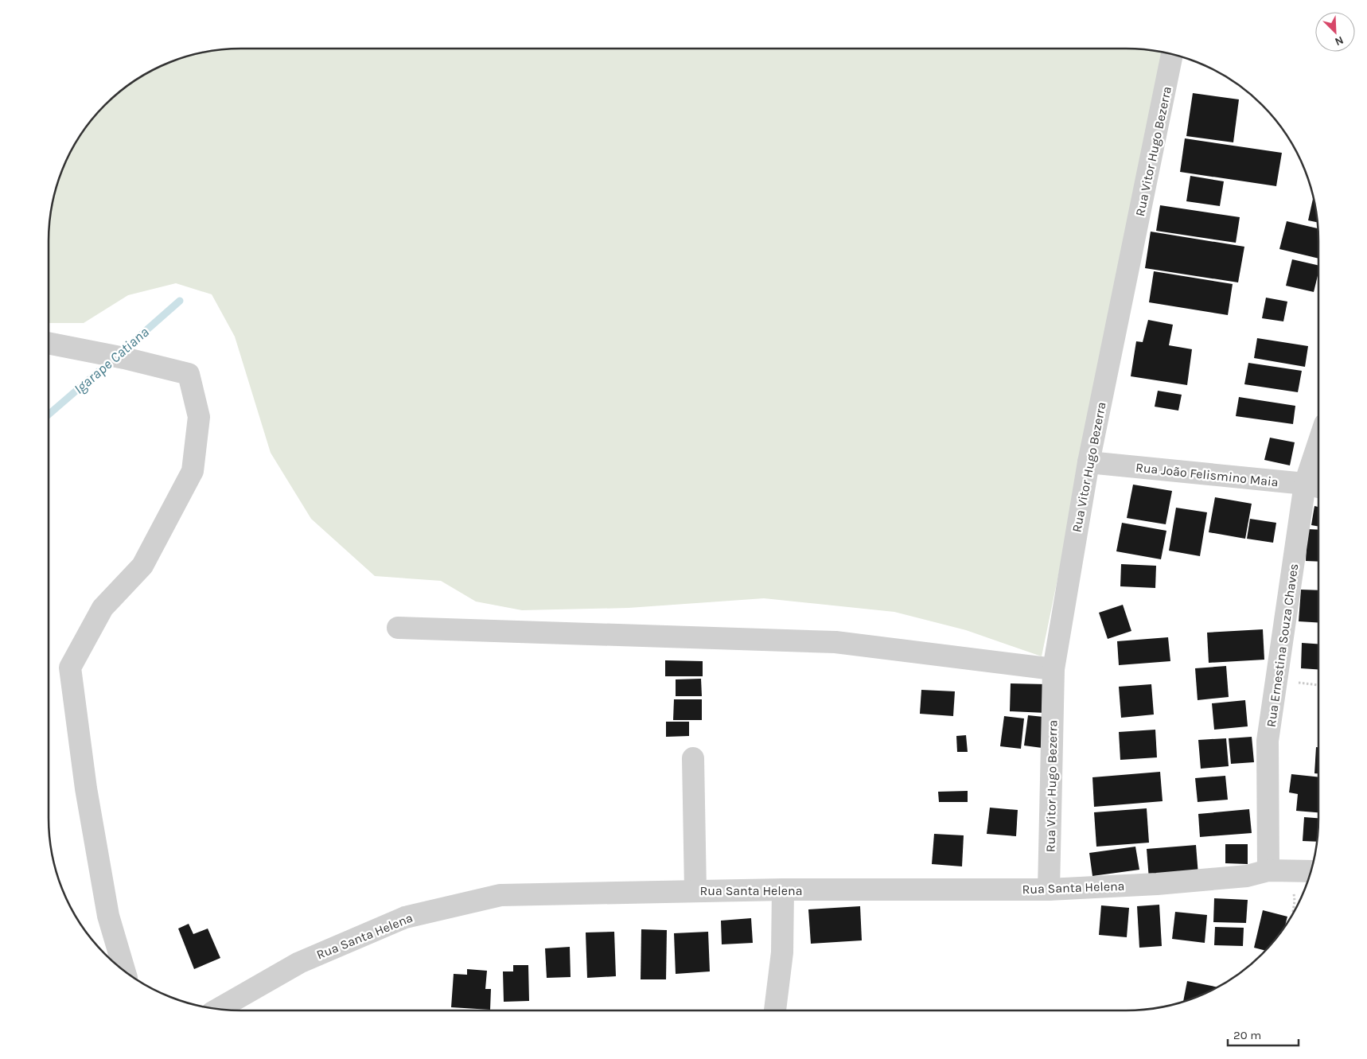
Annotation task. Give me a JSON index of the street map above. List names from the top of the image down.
{
  "streets": {
    "street": [
      "Rua Vitor Hugo Bezerra",
      "Rua João Felismino Maia",
      "Rua Ernestina Souza Chaves",
      "Rua Santa Helena"
    ]
  },
  "crossings": [
    ["Rua Vitor Hugo Bezerra", "Rua João Felismino Maia"],
    ["Rua Vitor Hugo Bezerra", "Rua Santa Helena"],
    ["Rua João Felismino Maia", "Rua Ernestina Souza Chaves"],
    ["Rua Ernestina Souza Chaves", "Rua Santa Helena"]
  ],
  "water": ["Igarape Catiana"],
  "scale_bar": "20 m",
  "north": "bottom right"
}
